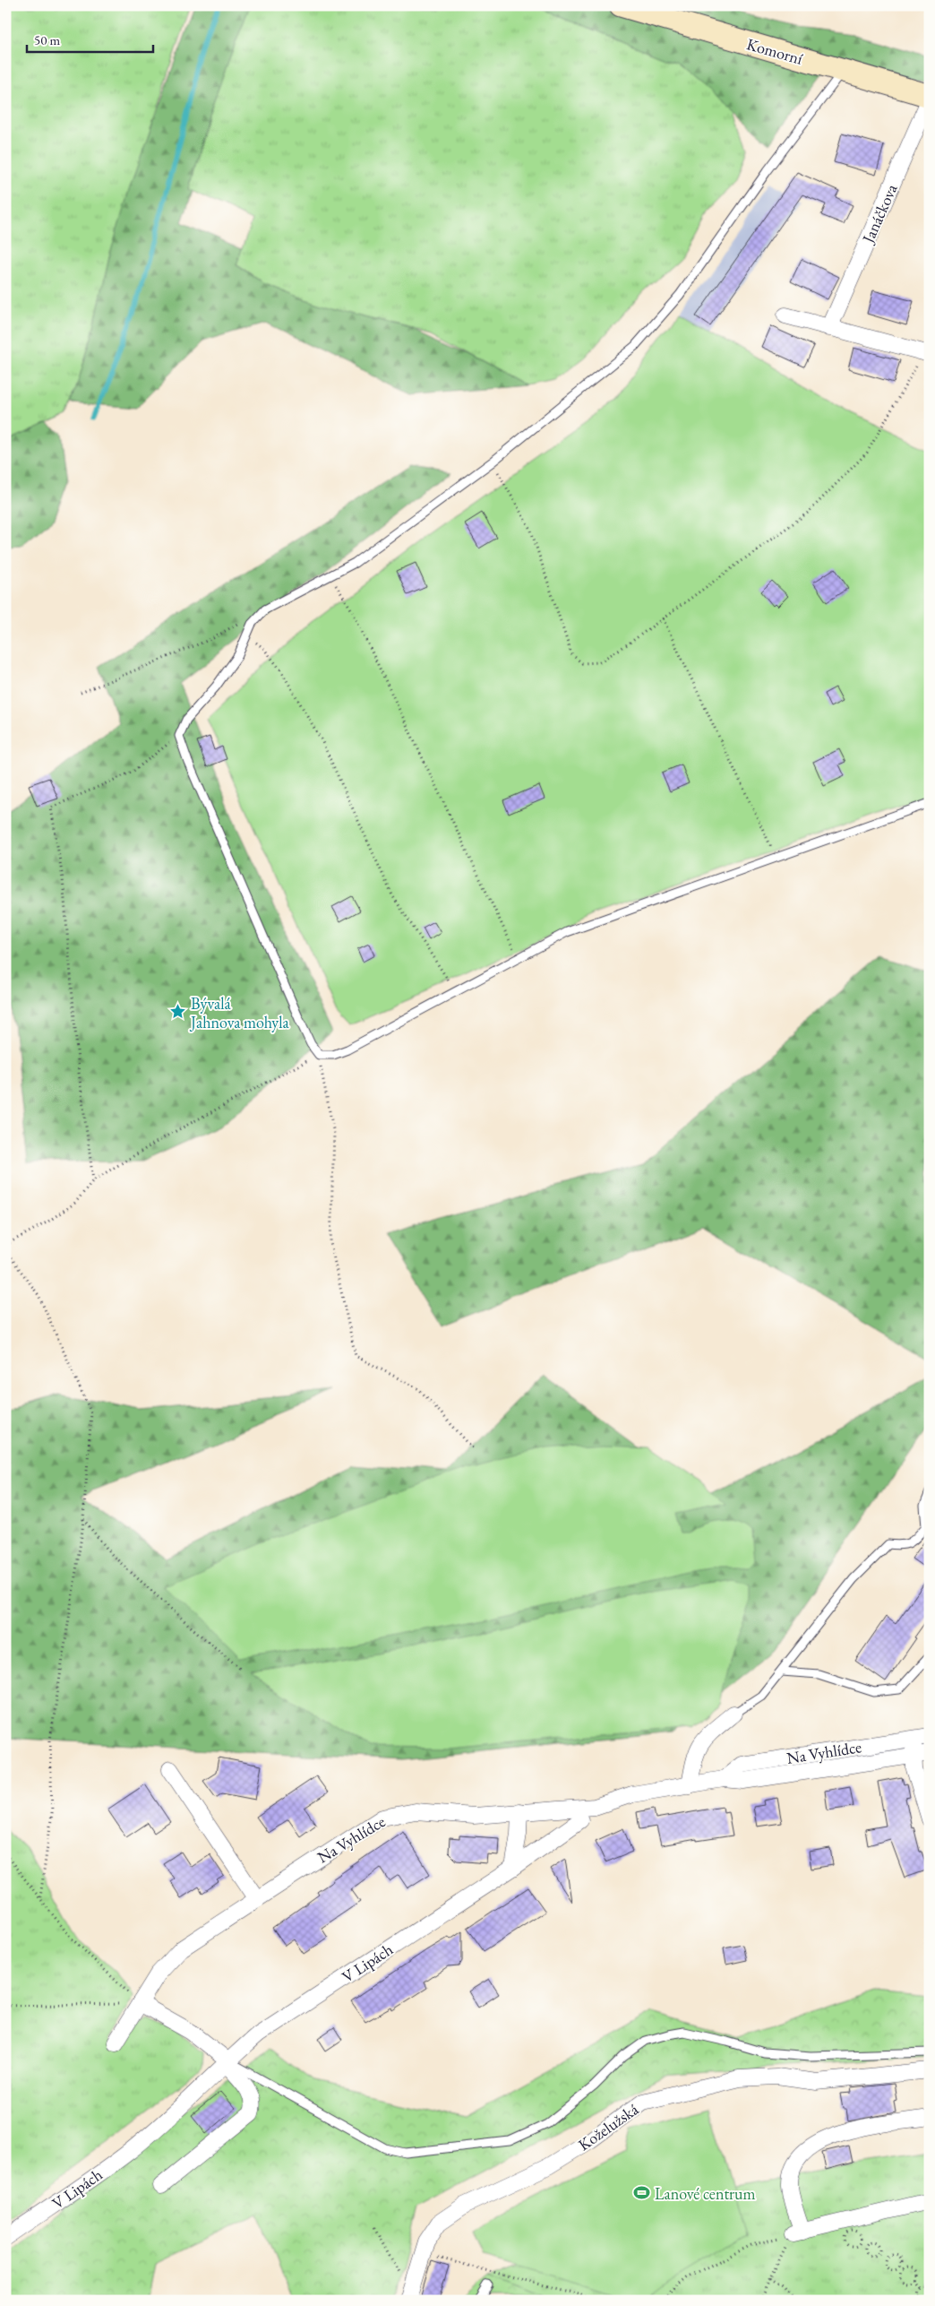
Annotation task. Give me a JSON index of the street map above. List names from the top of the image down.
{
  "streets": {
    "street": [
      "Komorní",
      "Janáčkova",
      "Na Vyhlídce",
      "V Lipách",
      "Koželužská"
    ]
  },
  "crossings": [
    ["Komorní", "Janáčkova"]
  ],
  "places": {
    "place": ["Bývalá Jahnova mohyla"],
    "sports": ["Lanové centrum"]
  },
  "scale_bar": "50 m"
}
